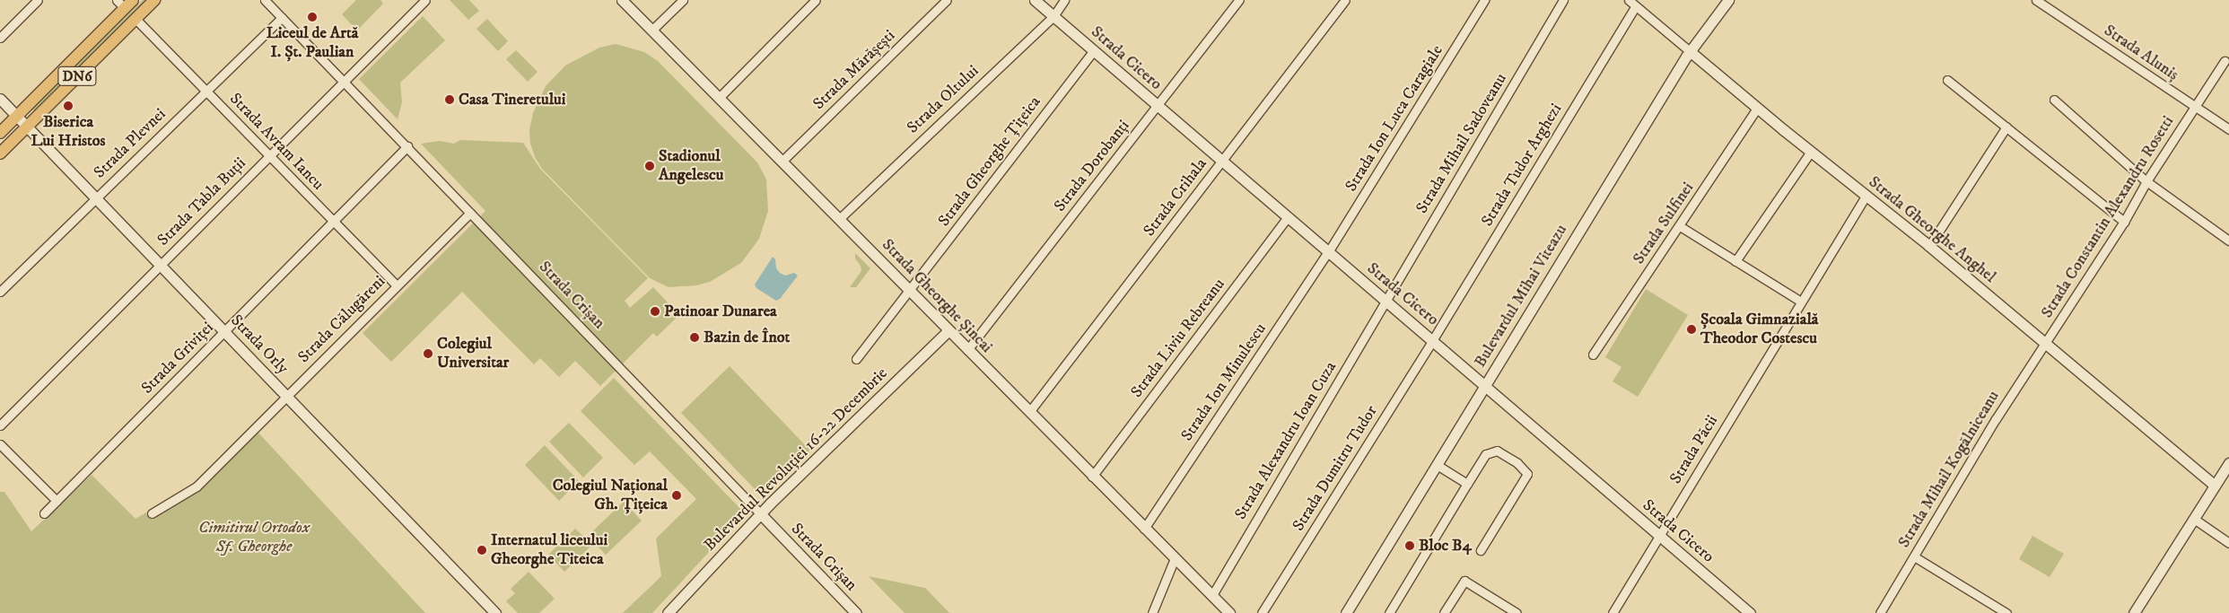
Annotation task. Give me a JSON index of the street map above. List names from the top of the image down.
{
  "streets": {
    "main road": ["DN6"],
    "street": [
      "Strada Aluniș",
      "Strada Cicero",
      "Strada Mărășești",
      "Strada Oltului",
      "Strada Ion Luca Caragiale",
      "Strada Avram Iancu",
      "Strada Plevnei",
      "Strada Mihail Sadoveanu",
      "Strada Gheorghe Țițeica",
      "Strada Tudor Arghezi",
      "Strada Dorobanți",
      "Strada Crihala",
      "Strada Tabla Buții",
      "Strada Constantin Alexandru Rosetti",
      "Strada Sulfinei",
      "Strada Gheorghe Anghel",
      "Strada Crișan",
      "Strada Gheorghe Șincai",
      "Bulevardul Mihai Viteazu",
      "Strada Călugăreni",
      "Strada Liviu Rebreanu",
      "Strada Orly",
      "Strada Griviței",
      "Strada Ion Minulescu",
      "Strada Alexandru Ioan Cuza",
      "Strada Păcii",
      "Bulevardul Revoluției 16-22 Decembrie",
      "Strada Dumitru Tudor",
      "Strada Mihail Kogălniceanu"
    ]
  },
  "crossings": [
    ["Strada Aluniș", "Strada Constantin Alexandru Rosetti"],
    ["Strada Cicero", "Strada Oltului"],
    ["Strada Cicero", "Strada Ion Luca Caragiale"],
    ["Strada Cicero", "Strada Mihail Sadoveanu"],
    ["Strada Cicero", "Strada Gheorghe Țițeica"],
    ["Strada Cicero", "Strada Tudor Arghezi"],
    ["Strada Cicero", "Strada Dorobanți"],
    ["Strada Cicero", "Strada Crihala"],
    ["Strada Cicero", "Bulevardul Mihai Viteazu"],
    ["Strada Cicero", "Strada Liviu Rebreanu"],
    ["Strada Cicero", "Strada Ion Minulescu"],
    ["Strada Cicero", "Strada Alexandru Ioan Cuza"],
    ["Strada Cicero", "Strada Păcii"],
    ["Strada Cicero", "Strada Dumitru Tudor"],
    ["Strada Mărășești", "Strada Gheorghe Șincai"],
    ["DN6", "Strada Avram Iancu"],
    ["DN6", "Strada Orly"],
    ["Strada Oltului", "Strada Gheorghe Șincai"],
    ["Strada Ion Luca Caragiale", "Strada Ion Minulescu"],
    ["Strada Avram Iancu", "Strada Plevnei"],
    ["Strada Avram Iancu", "Strada Tabla Buții"],
    ["Strada Avram Iancu", "Strada Călugăreni"],
    ["Strada Avram Iancu", "Strada Griviței"],
    ["Strada Plevnei", "Strada Crișan"],
    ["Strada Plevnei", "Strada Orly"],
    ["Strada Mihail Sadoveanu", "Strada Alexandru Ioan Cuza"],
    ["Strada Gheorghe Țițeica", "Strada Gheorghe Șincai"],
    ["Strada Tudor Arghezi", "Strada Gheorghe Anghel"],
    ["Strada Tudor Arghezi", "Strada Dumitru Tudor"],
    ["Strada Dorobanți", "Strada Gheorghe Șincai"],
    ["Strada Crihala", "Strada Gheorghe Șincai"],
    ["Strada Tabla Buții", "Strada Crișan"],
    ["Strada Tabla Buții", "Strada Orly"],
    ["Strada Constantin Alexandru Rosetti", "Strada Gheorghe Anghel"],
    ["Strada Constantin Alexandru Rosetti", "Strada Mihail Kogălniceanu"],
    ["Strada Sulfinei", "Strada Gheorghe Anghel"],
    ["Strada Gheorghe Anghel", "Bulevardul Mihai Viteazu"],
    ["Strada Gheorghe Anghel", "Strada Păcii"],
    ["Strada Gheorghe Anghel", "Strada Mihail Kogălniceanu"],
    ["Strada Crișan", "Strada Călugăreni"],
    ["Strada Crișan", "Strada Griviței"],
    ["Strada Crișan", "Bulevardul Revoluției 16-22 Decembrie"],
    ["Strada Gheorghe Șincai", "Strada Liviu Rebreanu"],
    ["Strada Gheorghe Șincai", "Strada Ion Minulescu"],
    ["Strada Gheorghe Șincai", "Strada Alexandru Ioan Cuza"],
    ["Strada Gheorghe Șincai", "Bulevardul Revoluției 16-22 Decembrie"],
    ["Strada Călugăreni", "Strada Orly"],
    ["Strada Orly", "Strada Griviței"]
  ],
  "parks": ["Cimitirul Ortodox Sf. Gheorghe"],
  "places": [
    "Liceul de Artă I. Șt. Paulian",
    "Casa Tineretului",
    "Biserica Lui Hristos",
    "Stadionul Angelescu",
    "Patinoar Dunarea",
    "Școala Gimnazială Theodor Costescu",
    "Bazin de Înot",
    "Colegiul Universitar",
    "Colegiul Național Gh. Țițeica",
    "Bloc B4",
    "Internatul liceului Gheorghe Titeica"
  ]
}
